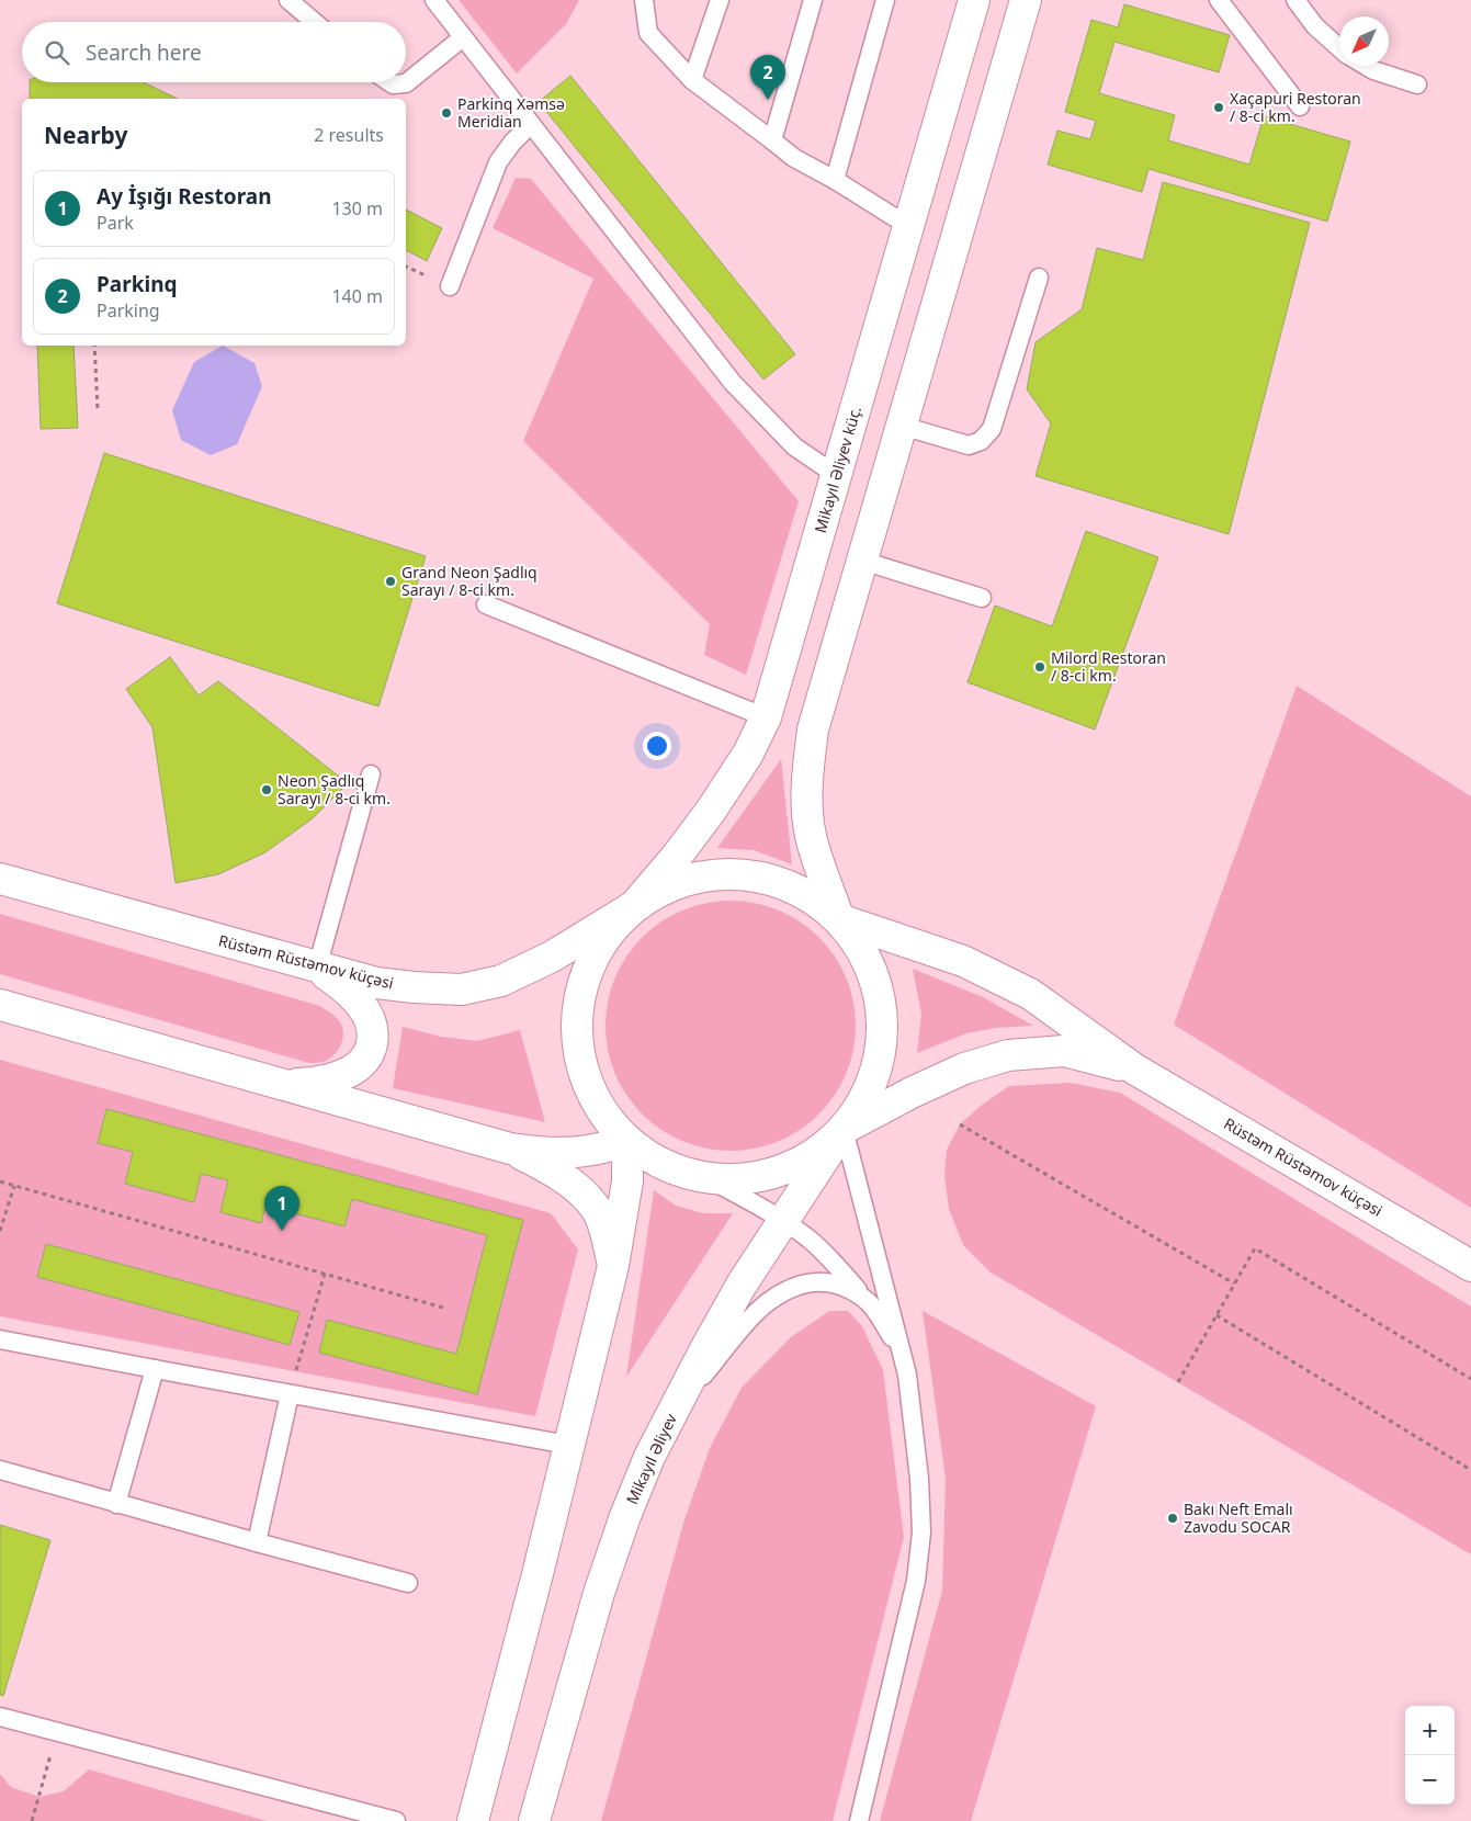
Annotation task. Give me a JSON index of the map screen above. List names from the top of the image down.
{
  "streets": {
    "main road": ["Mikayıl Əliyev küç.", "Rüstəm Rüstəmov küçəsi", "Mikayıl Əliyev"]
  },
  "crossings": [
    ["Mikayıl Əliyev küç.", "Rüstəm Rüstəmov küçəsi"]
  ],
  "places": [
    "Xaçapuri Restoran / 8-ci km.",
    "Parkinq Xəmsə Meridian",
    "Grand Neon Şadlıq Sarayı / 8-ci km.",
    "Milord Restoran / 8-ci km.",
    "Neon Şadlıq Sarayı / 8-ci km.",
    "Bakı Neft Emalı Zavodu SOCAR"
  ],
  "north": "bottom left",
  "page": {
    "search": "Search here",
    "pins": ["2", "1"],
    "heading": ["Nearby", "2 results"],
    "list": [
      {
        "mark": "1",
        "name": "Ay İşığı Restoran",
        "note": "Park",
        "value": "130 m"
      },
      {
        "mark": "2",
        "name": "Parkinq",
        "note": "Parking",
        "value": "140 m"
      }
    ],
    "map_buttons": ["+", "−"]
  }
}
